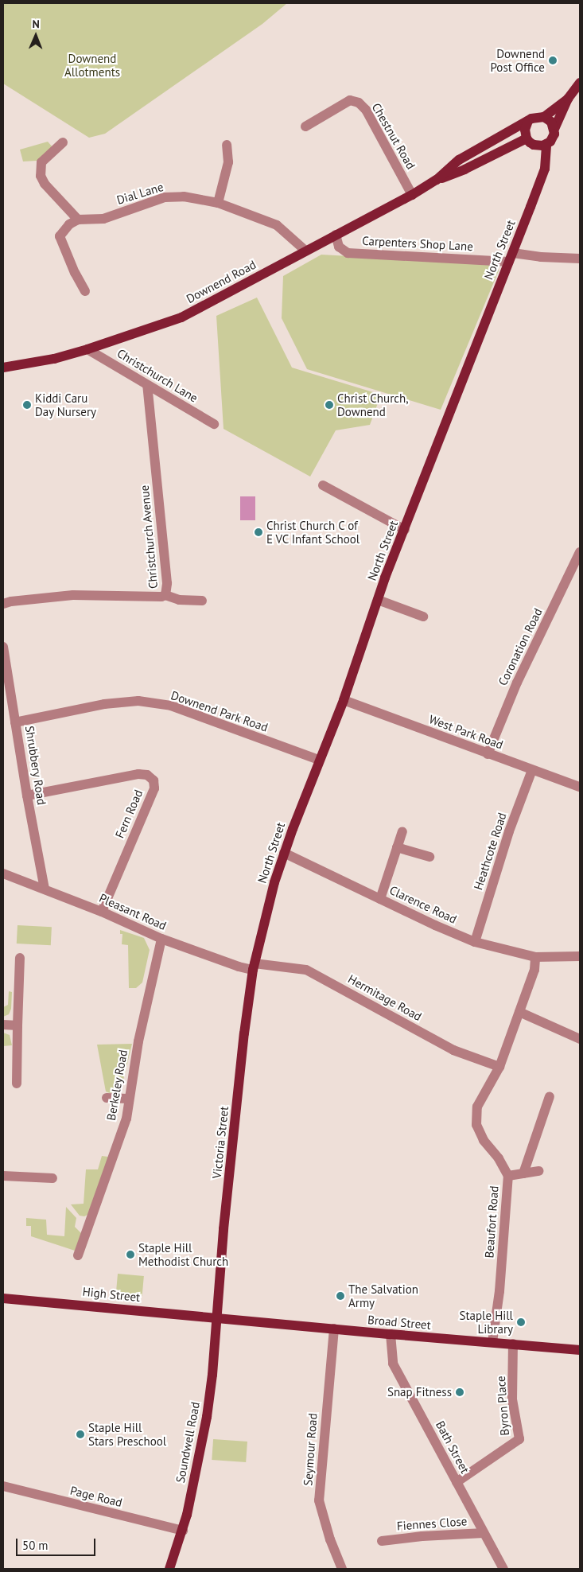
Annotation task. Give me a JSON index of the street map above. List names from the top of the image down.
{
  "streets": {
    "main road": [
      "North Street",
      "Downend Road",
      "Victoria Street",
      "High Street",
      "Broad Street",
      "Soundwell Road"
    ],
    "street": [
      "Chestnut Road",
      "Dial Lane",
      "Carpenters Shop Lane",
      "Christchurch Lane",
      "Christchurch Avenue",
      "Coronation Road",
      "Downend Park Road",
      "West Park Road",
      "Shrubbery Road",
      "Fern Road",
      "Heathcote Road",
      "Clarence Road",
      "Pleasant Road",
      "Hermitage Road",
      "Berkeley Road",
      "Beaufort Road",
      "Byron Place",
      "Bath Street",
      "Seymour Road",
      "Page Road",
      "Fiennes Close"
    ]
  },
  "crossings": [
    ["Chestnut Road", "Downend Road"],
    ["Dial Lane", "Downend Road"],
    ["Carpenters Shop Lane", "North Street"],
    ["Carpenters Shop Lane", "Downend Road"],
    ["North Street", "Downend Road"],
    ["North Street", "Downend Park Road"],
    ["North Street", "West Park Road"],
    ["North Street", "Clarence Road"],
    ["North Street", "Pleasant Road"],
    ["North Street", "Hermitage Road"],
    ["North Street", "Victoria Street"],
    ["Downend Road", "Christchurch Lane"],
    ["Christchurch Lane", "Christchurch Avenue"],
    ["Coronation Road", "West Park Road"],
    ["Downend Park Road", "Shrubbery Road"],
    ["West Park Road", "Heathcote Road"],
    ["Shrubbery Road", "Fern Road"],
    ["Shrubbery Road", "Pleasant Road"],
    ["Fern Road", "Pleasant Road"],
    ["Heathcote Road", "Clarence Road"],
    ["Clarence Road", "Beaufort Road"],
    ["Pleasant Road", "Hermitage Road"],
    ["Pleasant Road", "Berkeley Road"],
    ["Pleasant Road", "Victoria Street"],
    ["Hermitage Road", "Victoria Street"],
    ["Hermitage Road", "Beaufort Road"],
    ["Victoria Street", "High Street"],
    ["Victoria Street", "Broad Street"],
    ["Victoria Street", "Soundwell Road"],
    ["Beaufort Road", "Broad Street"],
    ["High Street", "Broad Street"],
    ["High Street", "Soundwell Road"],
    ["Broad Street", "Byron Place"],
    ["Broad Street", "Soundwell Road"],
    ["Broad Street", "Bath Street"],
    ["Broad Street", "Seymour Road"],
    ["Byron Place", "Bath Street"],
    ["Soundwell Road", "Page Road"],
    ["Bath Street", "Fiennes Close"]
  ],
  "parks": ["Downend Allotments"],
  "places": [
    "Downend Post Office",
    "Kiddi Caru Day Nursery",
    "Christ Church, Downend",
    "Christ Church C of E VC Infant School",
    "Staple Hill Methodist Church",
    "The Salvation Army",
    "Staple Hill Library",
    "Snap Fitness",
    "Staple Hill Stars Preschool"
  ],
  "scale_bar": "50 m",
  "north": "top"
}
